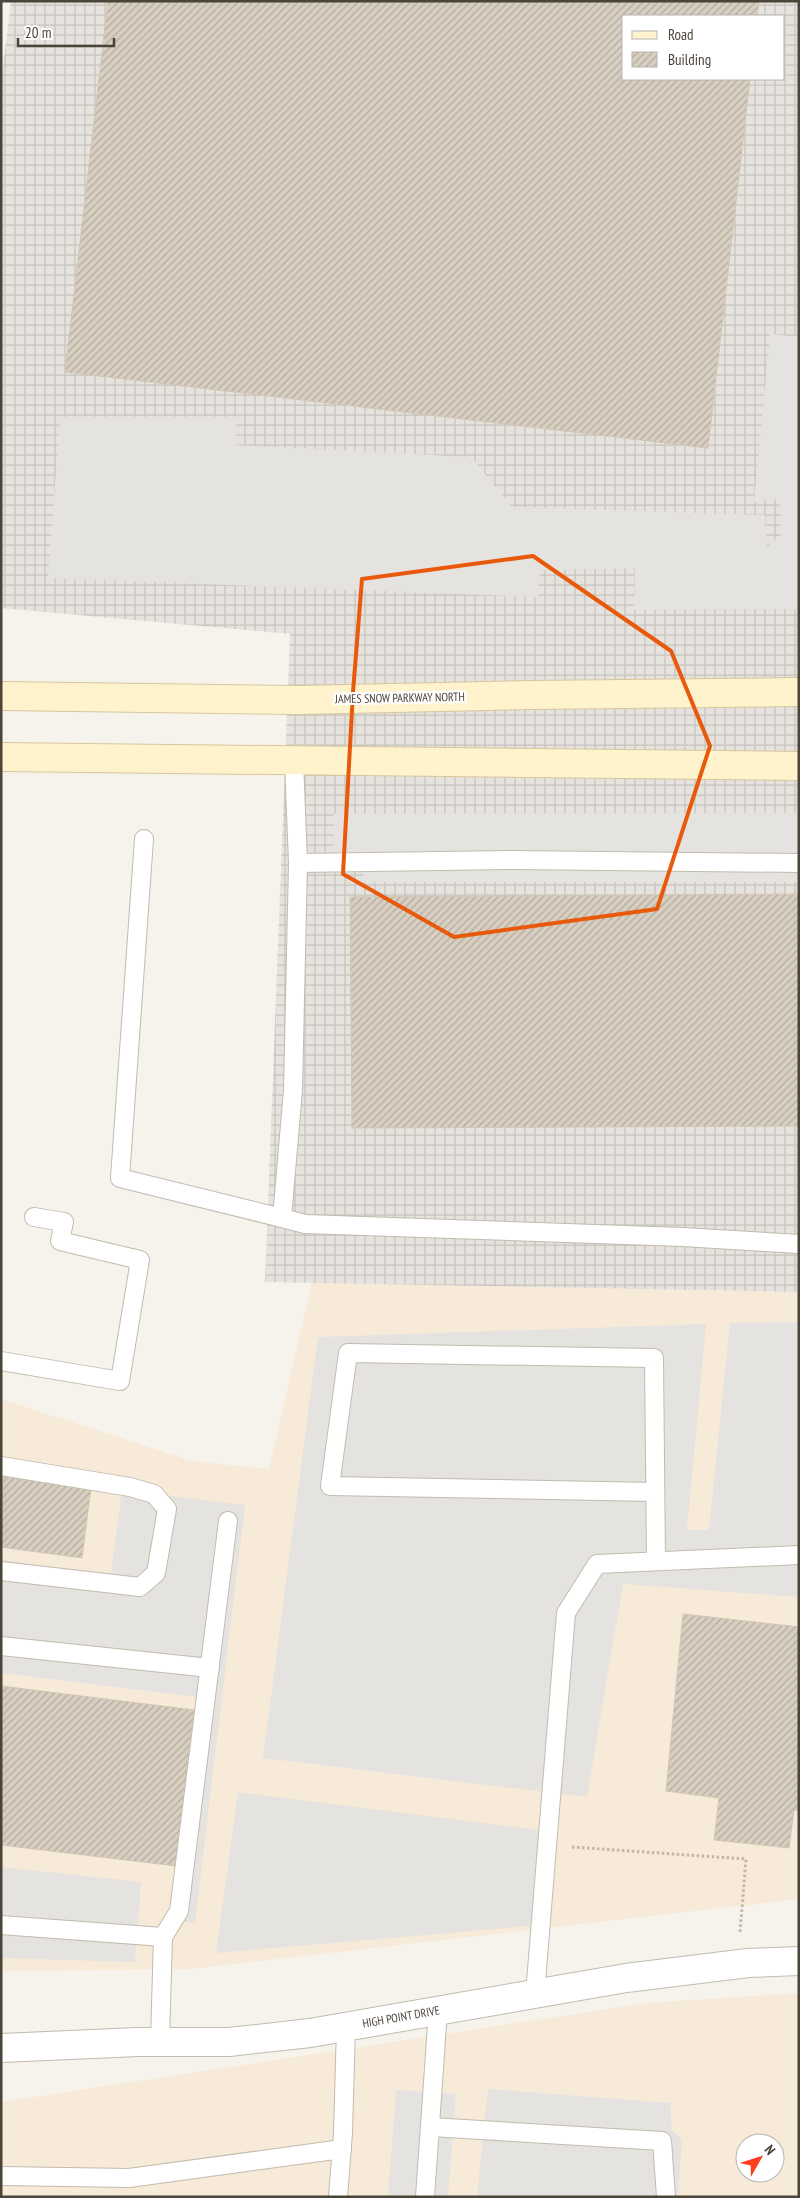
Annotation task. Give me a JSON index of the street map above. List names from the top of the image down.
{
  "streets": {
    "main road": ["JAMES SNOW PARKWAY NORTH"],
    "street": ["HIGH POINT DRIVE"]
  },
  "legend": ["Road", "Building"],
  "scale_bar": "20 m",
  "north": "top right"
}
